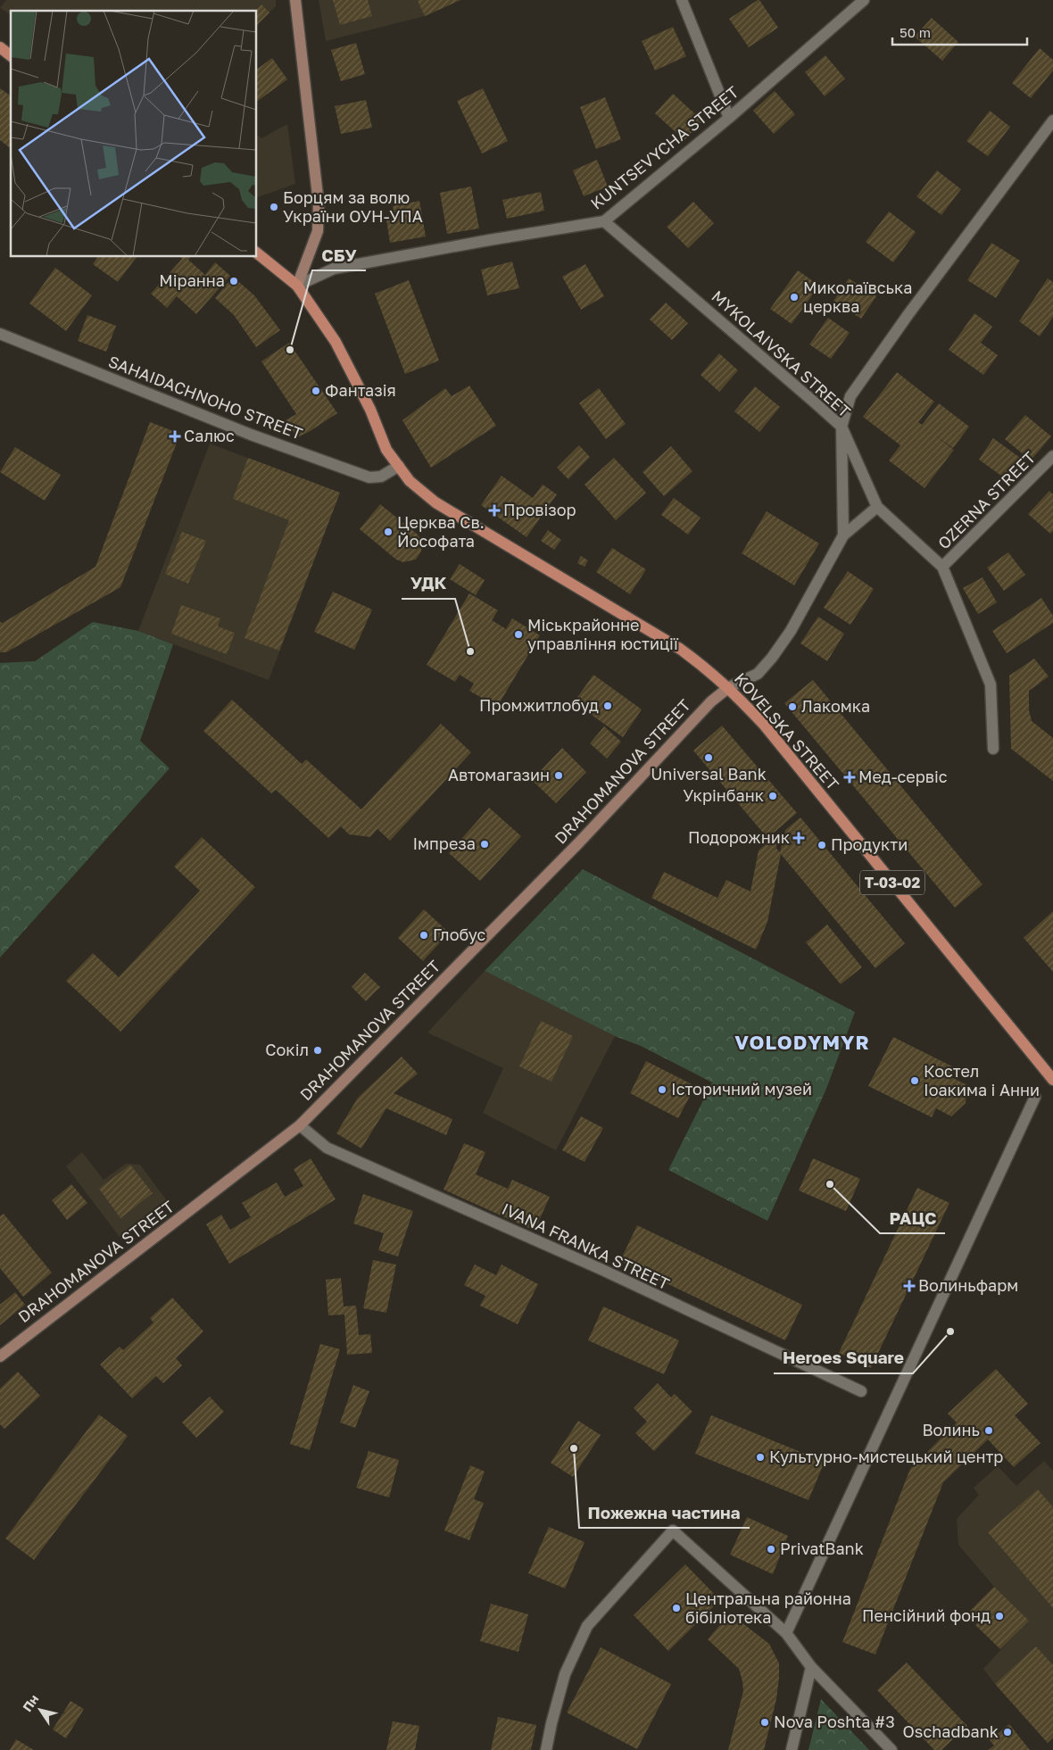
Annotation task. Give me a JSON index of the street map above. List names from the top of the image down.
{
  "streets": {
    "main road": ["KOVELSKA STREET", "Т-03-02"],
    "street": [
      "KUNTSEVYCHA STREET",
      "MYKOLAIVSKA STREET",
      "SAHAIDACHNOHO STREET",
      "OZERNA STREET",
      "DRAHOMANOVA STREET",
      "IVANA FRANKA STREET"
    ]
  },
  "crossings": [
    ["KUNTSEVYCHA STREET", "MYKOLAIVSKA STREET"],
    ["KUNTSEVYCHA STREET", "KOVELSKA STREET"],
    ["MYKOLAIVSKA STREET", "OZERNA STREET"],
    ["SAHAIDACHNOHO STREET", "KOVELSKA STREET"],
    ["KOVELSKA STREET", "DRAHOMANOVA STREET"],
    ["DRAHOMANOVA STREET", "IVANA FRANKA STREET"]
  ],
  "districts": ["VOLODYMYR"],
  "places": {
    "other": [
      "Борцям за волю України ОУН-УПА",
      "Міранна",
      "Миколаївська церква",
      "СБУ",
      "Фантазія",
      "Церква Св. Йософата",
      "Міськрайонне управління юстиції",
      "УДК",
      "Промжитлобуд",
      "Лакомка",
      "Universal Bank",
      "Автомагазин",
      "Укрінбанк",
      "Імпреза",
      "Продукти",
      "Глобус",
      "Сокіл",
      "Костел Іоакима і Анни",
      "Історичний музей",
      "РАЦС",
      "Heroes Square",
      "Волинь",
      "Пожежна частина",
      "Культурно-мистецький центр",
      "PrivatBank",
      "Центральна районна бібіліотека",
      "Пенсійний фонд",
      "Nova Poshta #3",
      "Oschadbank"
    ],
    "health": [
      "Салюс",
      "Провізор",
      "Мед-сервіс",
      "Подорожник",
      "Волиньфарм"
    ]
  },
  "scale_bar": "50 m",
  "north": "top left"
}
